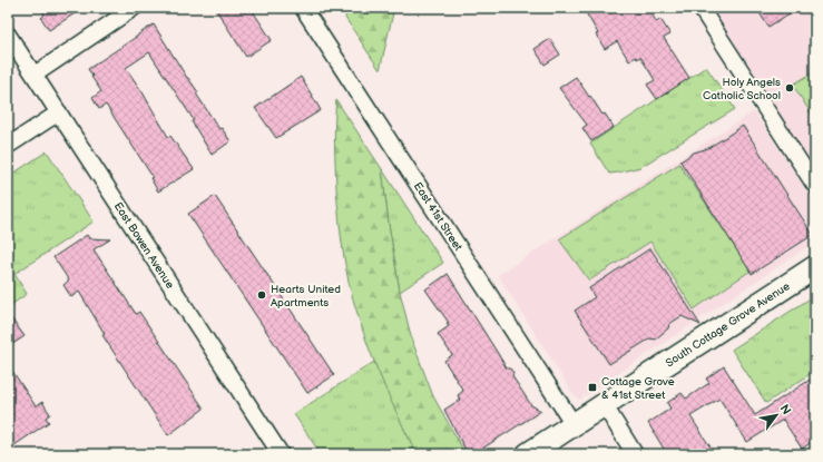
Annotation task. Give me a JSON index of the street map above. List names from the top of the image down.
{
  "streets": {
    "main road": ["South Cottage Grove Avenue"],
    "street": ["East 41st Street", "East Bowen Avenue"]
  },
  "crossings": [
    ["East 41st Street", "South Cottage Grove Avenue"]
  ],
  "places": {
    "other": ["Holy Angels Catholic School", "Hearts United Apartments"],
    "transit": ["Cottage Grove & 41st Street"]
  },
  "north": "top right"
}
